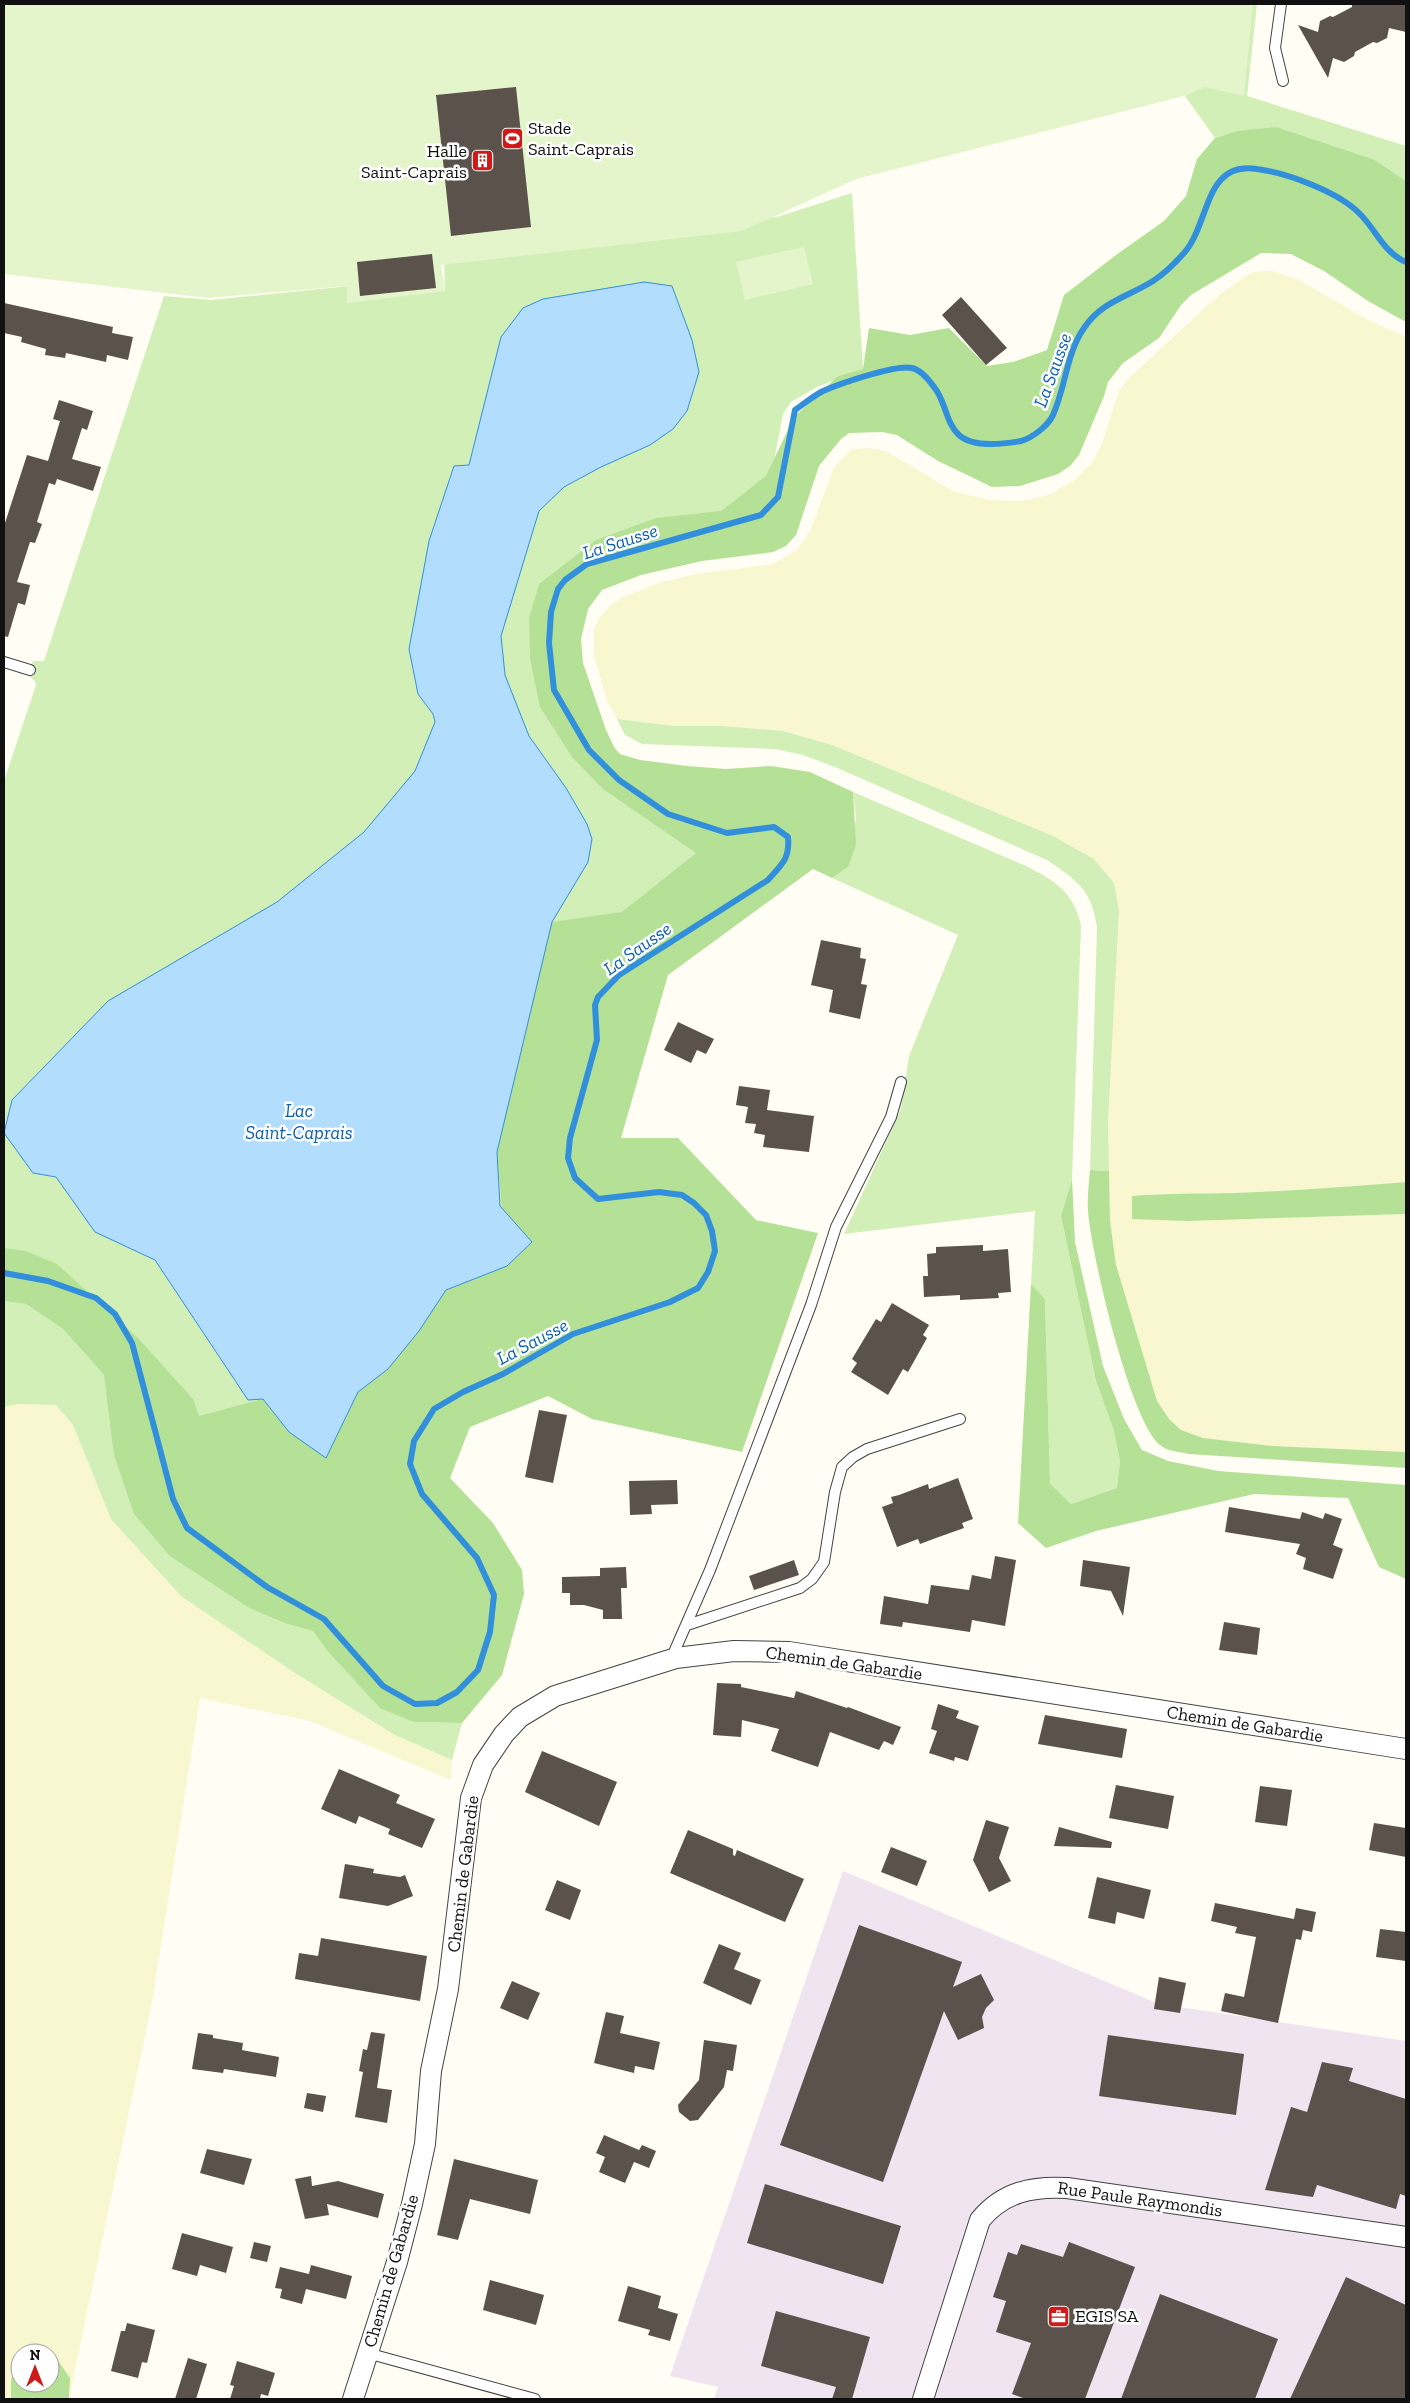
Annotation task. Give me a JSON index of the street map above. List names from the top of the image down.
{
  "streets": {
    "street": ["Chemin de Gabardie", "Rue Paule Raymondis"]
  },
  "water": ["La Sausse", "Lac Saint-Caprais"],
  "places": {
    "sports": ["Stade Saint-Caprais"],
    "building": ["Halle Saint-Caprais"],
    "office": ["EGIS SA"]
  },
  "north": "top"
}
